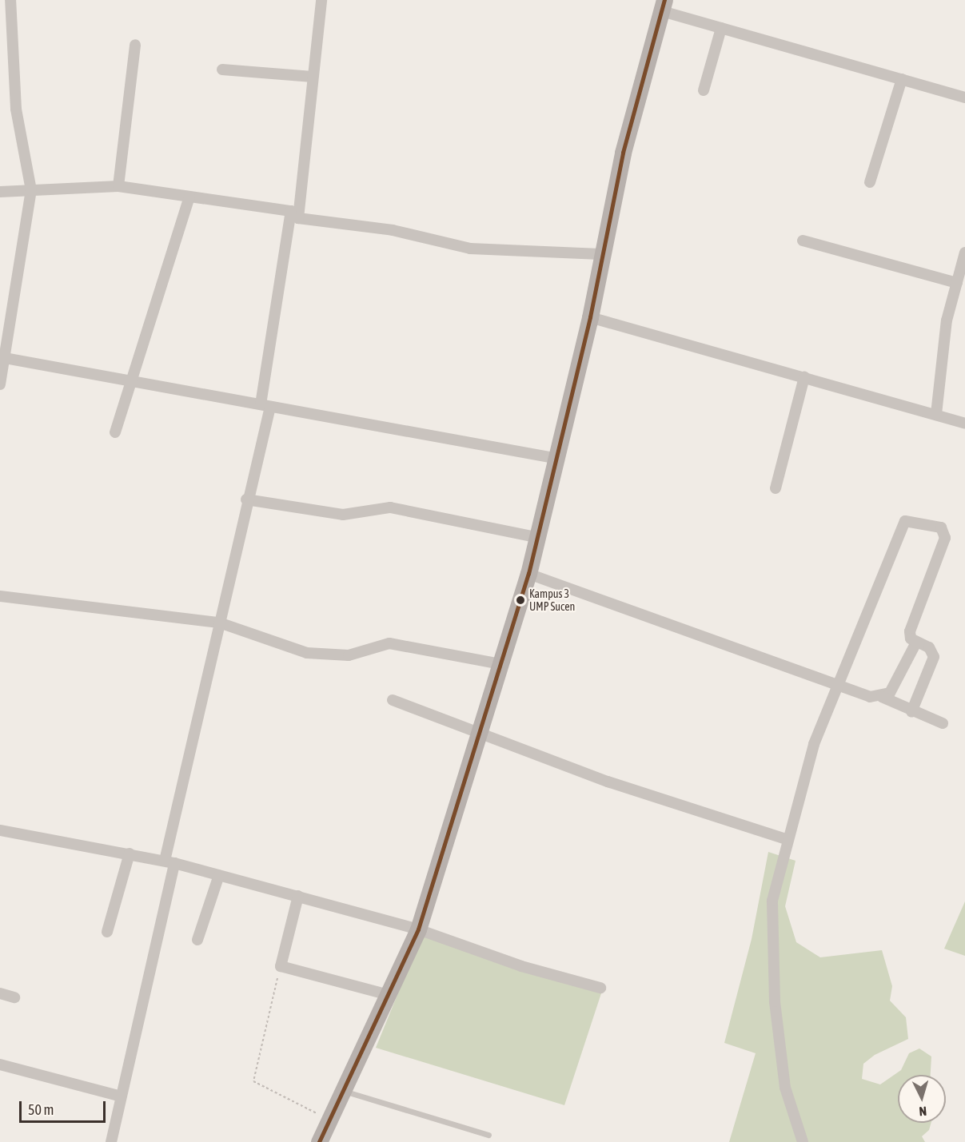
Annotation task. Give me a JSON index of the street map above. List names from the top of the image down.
{
  "places": ["Kampus 3 UMP Sucen"],
  "scale_bar": "50 m",
  "north": "bottom"
}
